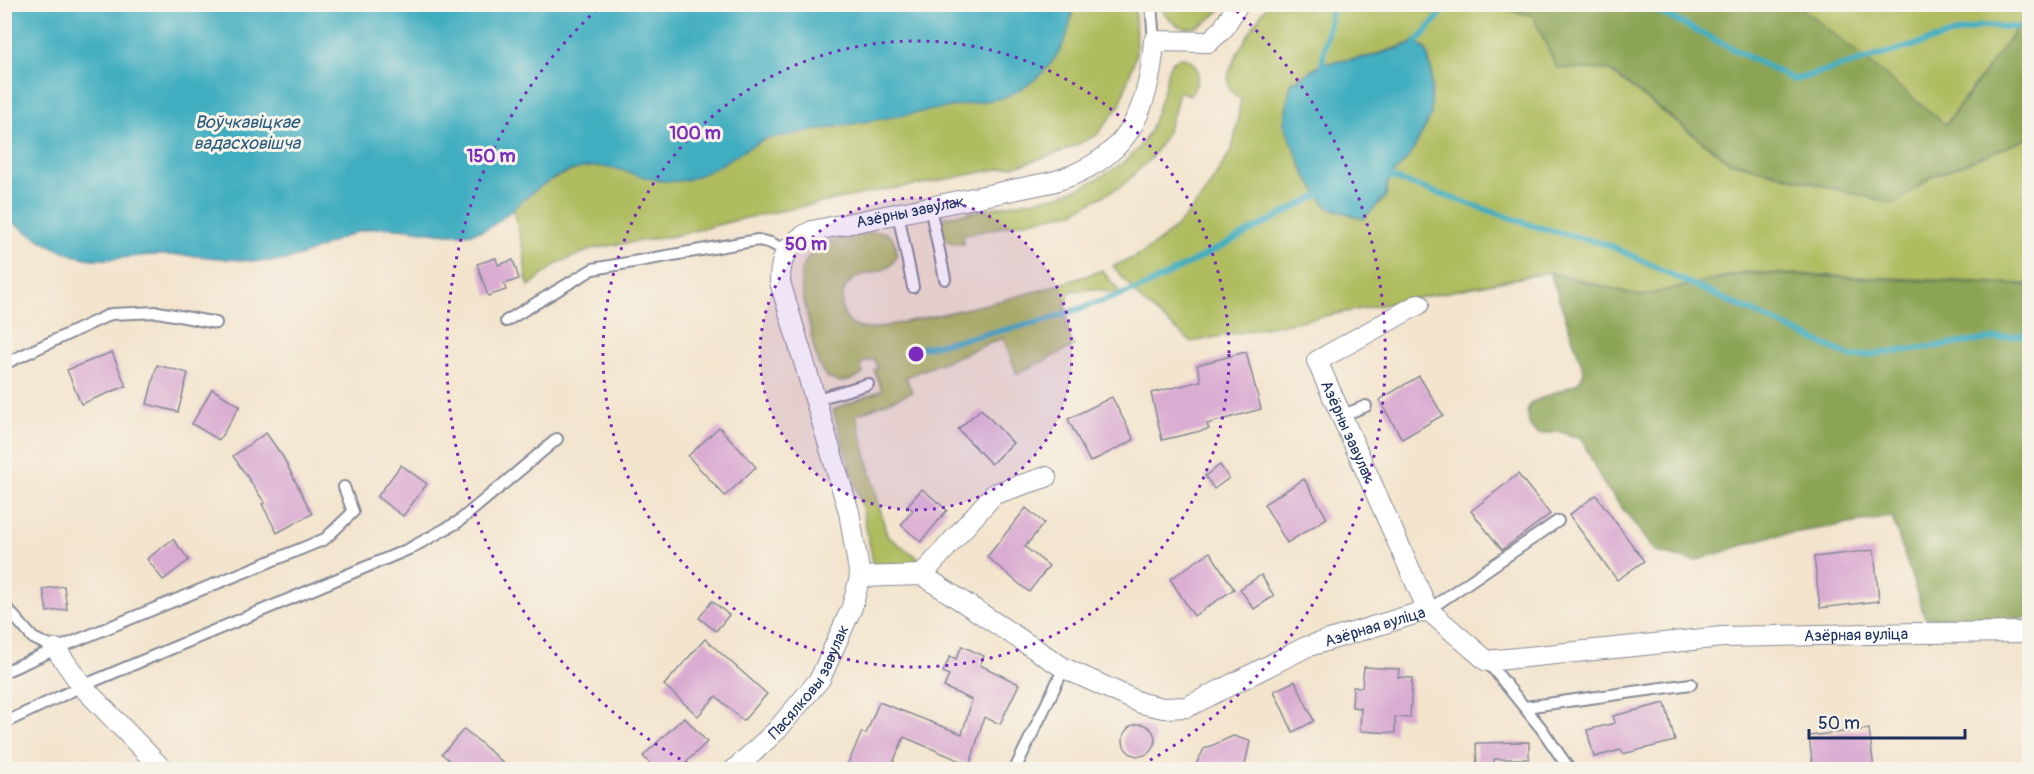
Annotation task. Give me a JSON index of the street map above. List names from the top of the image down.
{
  "streets": {
    "street": ["Азёрны завулак", "Азёрная вуліца", "Пасялковы завулак"]
  },
  "crossings": [
    ["Азёрны завулак", "Азёрная вуліца"]
  ],
  "water": ["Воўчкавіцкае вадасховішча"],
  "scale_bar": "50 m",
  "rings": ["100 m", "150 m", "50 m"]
}
